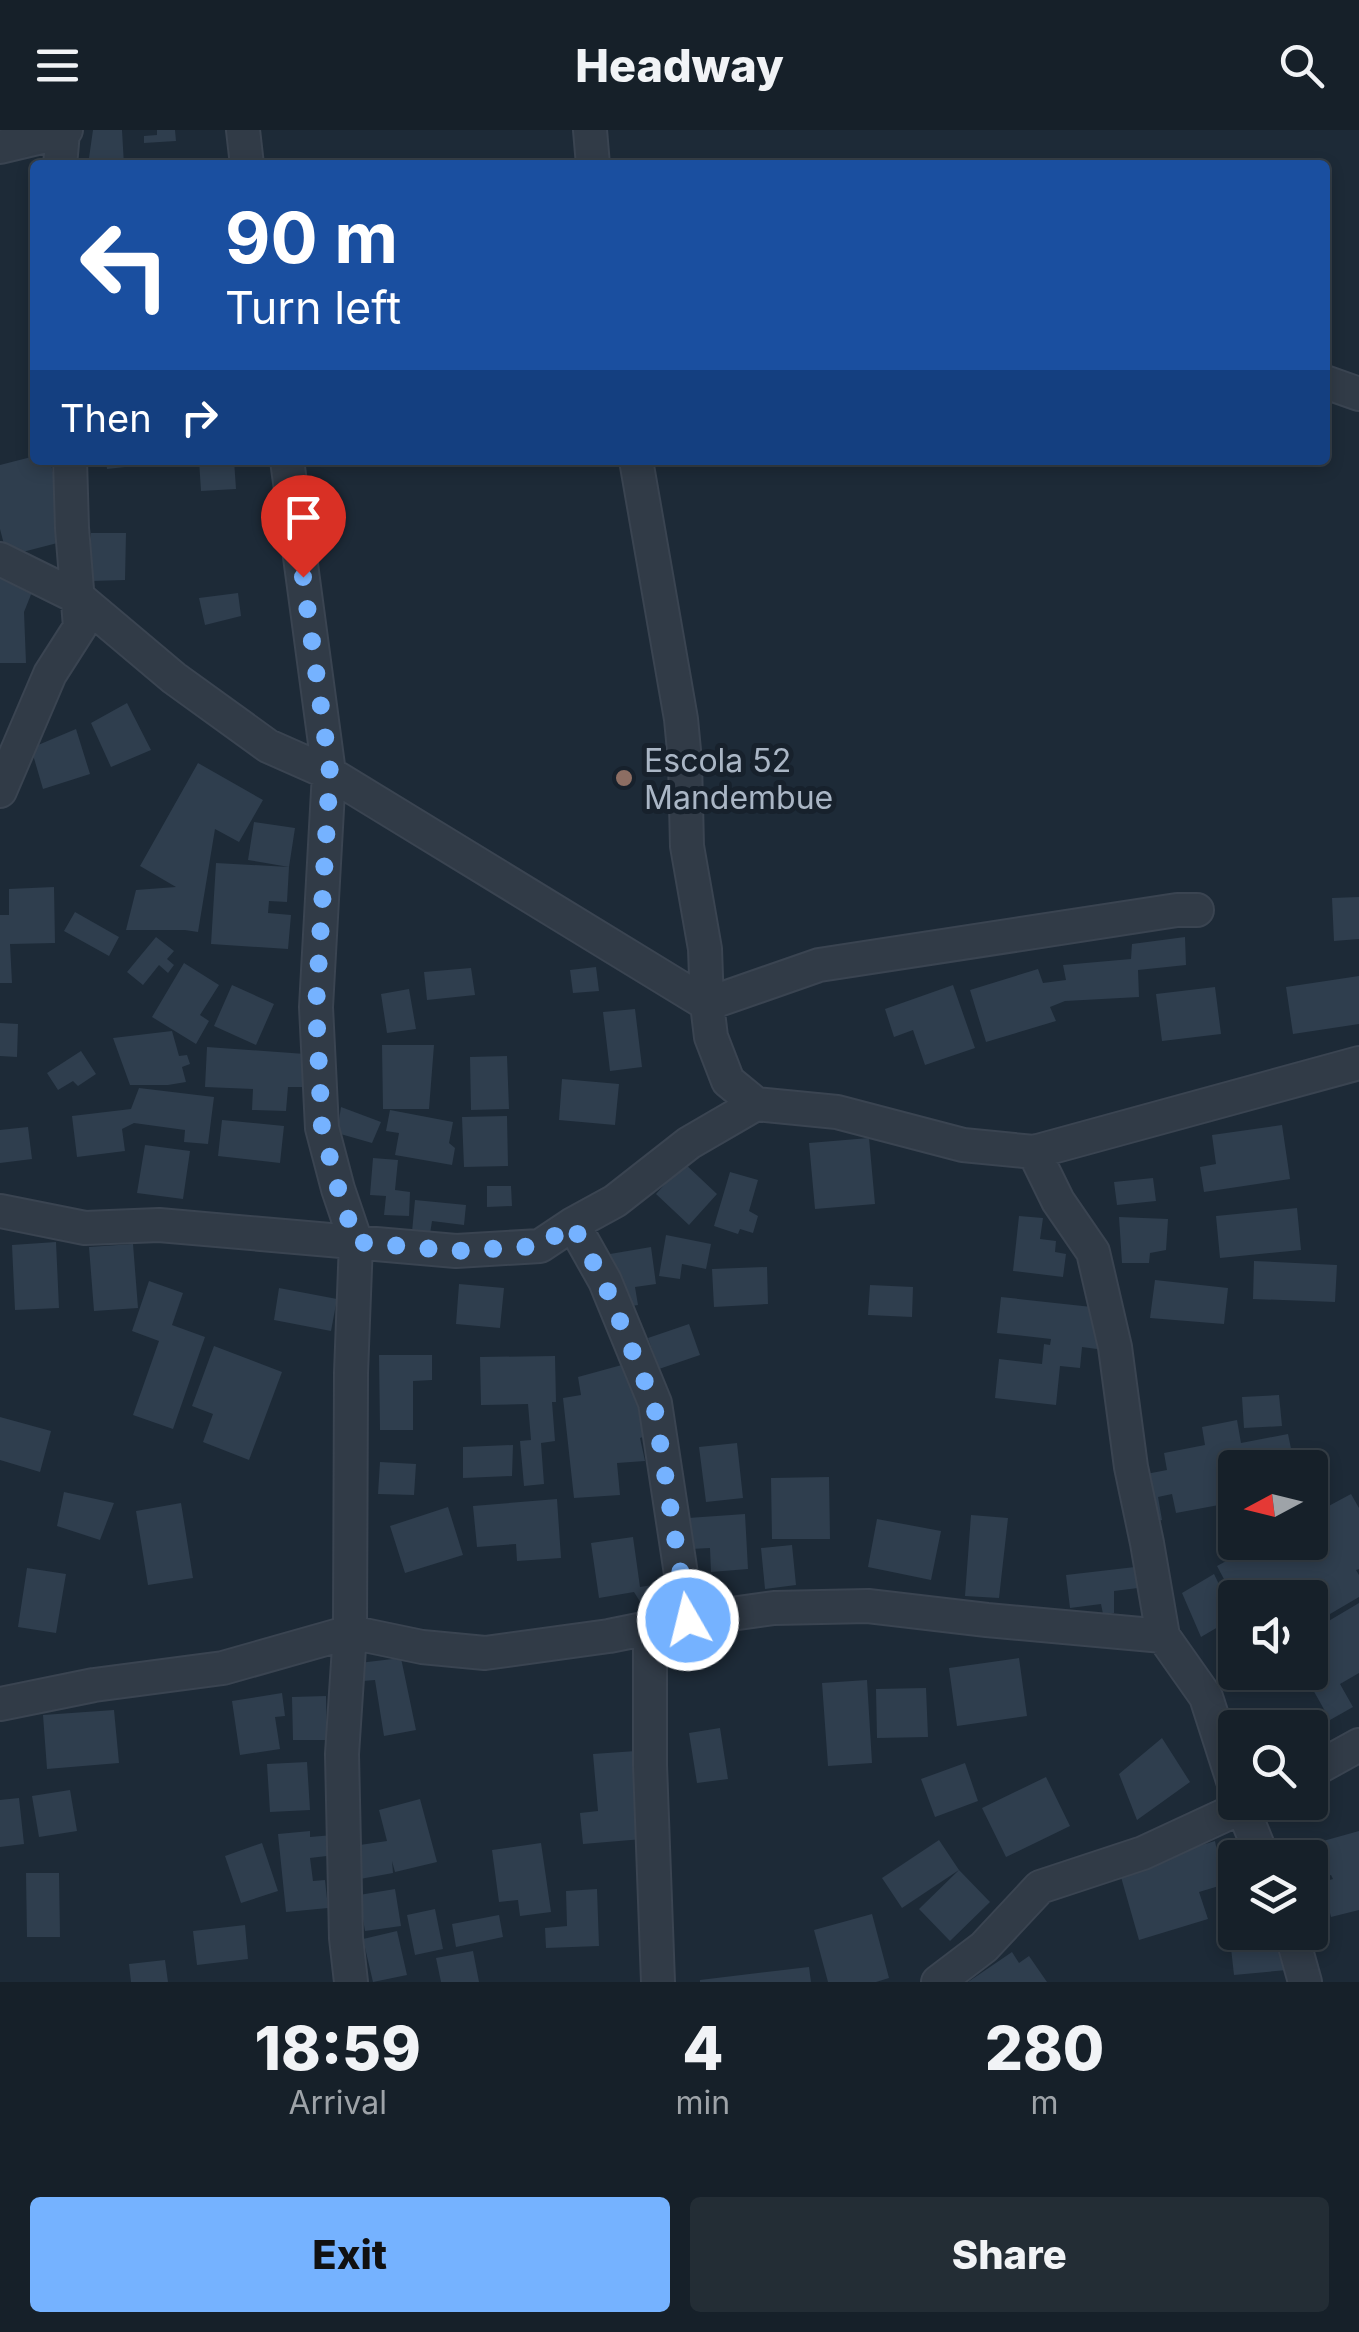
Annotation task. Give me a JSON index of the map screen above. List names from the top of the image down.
{
  "places": ["Escola 52 Mandembue"],
  "north": "left",
  "page": {
    "header": "Headway",
    "turn": ["90 m", "Turn left"],
    "then": "Then",
    "eta": [
      "18:59",
      "Arrival",
      "4",
      "min",
      "280",
      "m"
    ],
    "buttons": ["Exit", "Share"]
  }
}
